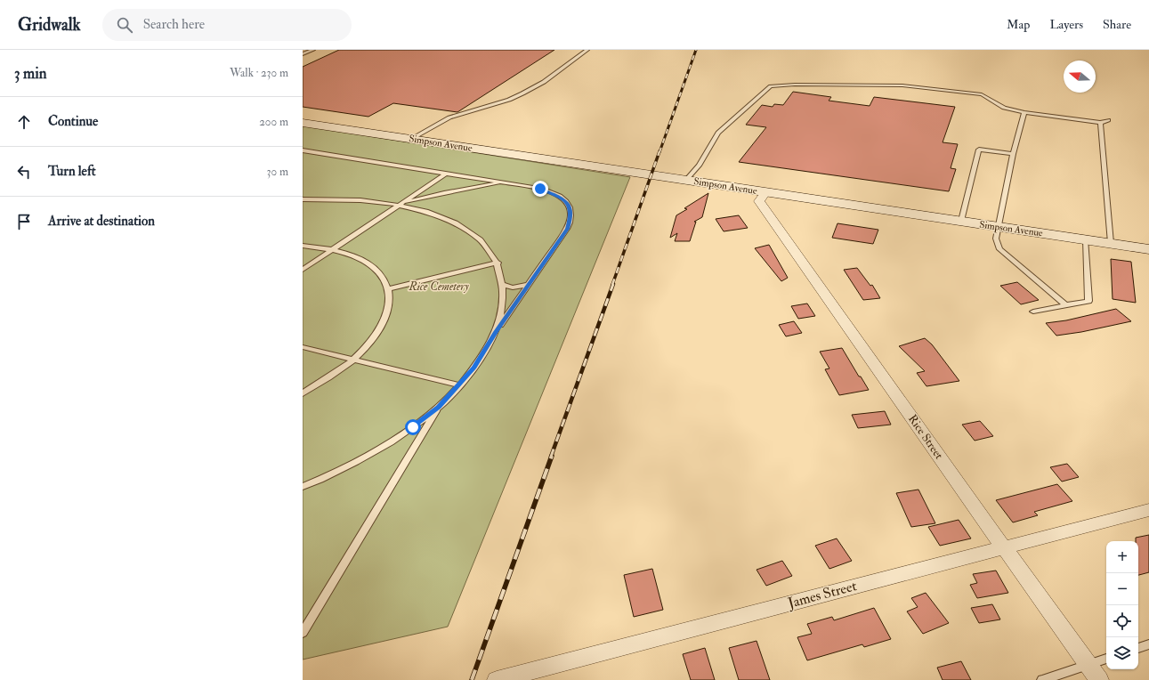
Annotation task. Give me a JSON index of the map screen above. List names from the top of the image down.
{
  "streets": {
    "street": ["Simpson Avenue", "Rice Street", "James Street"]
  },
  "crossings": [
    ["Simpson Avenue", "Rice Street"],
    ["Rice Street", "James Street"]
  ],
  "parks": ["Rice Cemetery"],
  "north": "left",
  "page": {
    "header": "Gridwalk",
    "search": "Search here",
    "nav": ["Map", "Layers", "Share"],
    "heading": ["3 min", "Walk · 230 m"],
    "list": [
      ["Continue", "200 m"],
      ["Turn left", "30 m"],
      "Arrive at destination"
    ],
    "map_buttons": ["+", "−"]
  }
}
